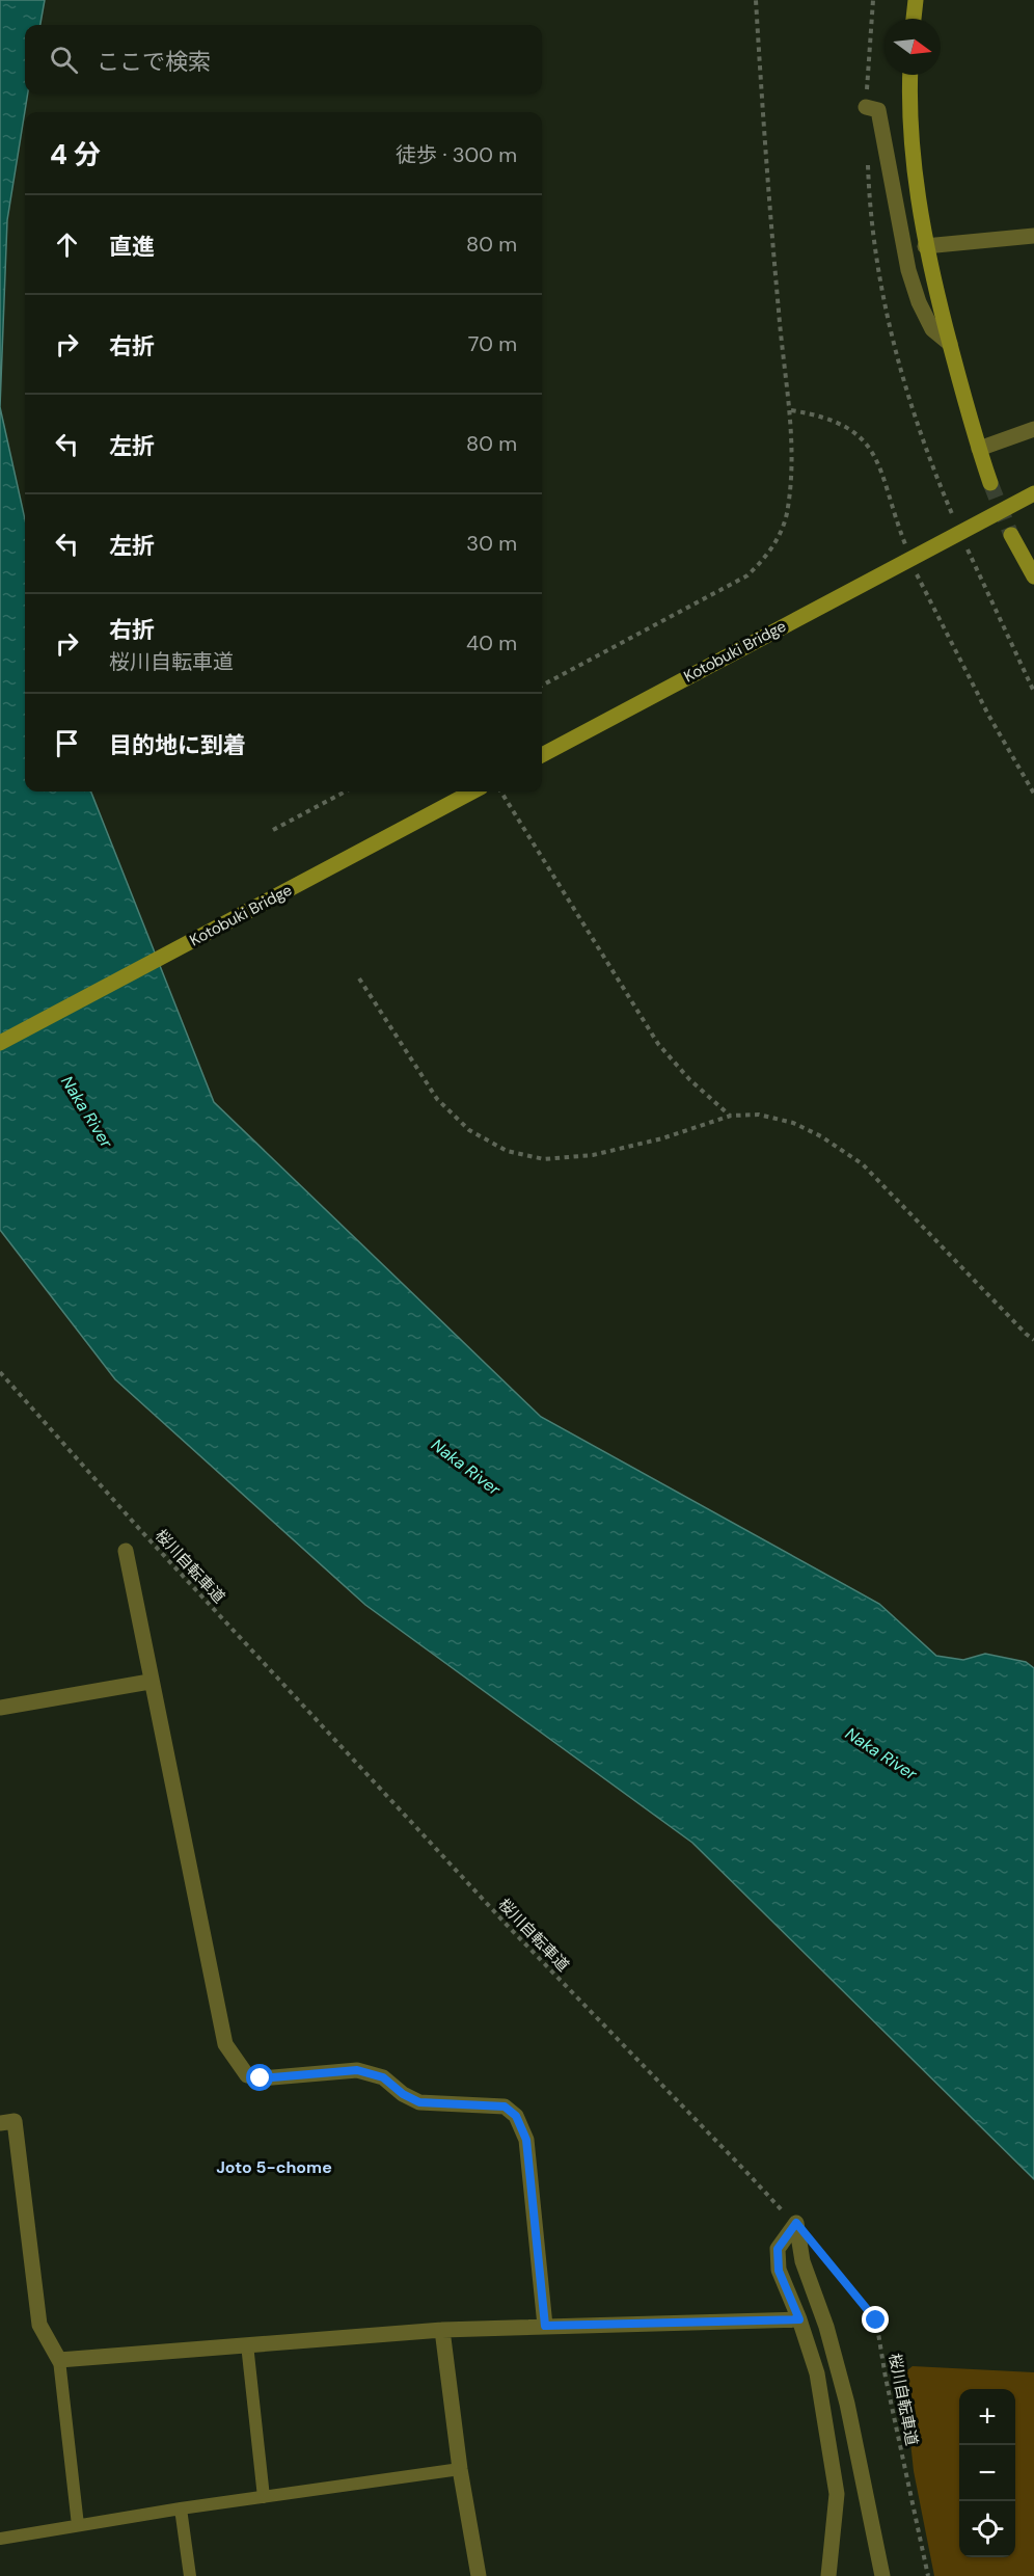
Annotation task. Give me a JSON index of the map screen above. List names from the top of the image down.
{
  "streets": {
    "main road": ["Kotobuki Bridge"],
    "path": ["桜川自転車道"]
  },
  "districts": ["Joto 5-chome"],
  "water": ["Naka River"],
  "north": "right",
  "page": {
    "search": "ここで検索",
    "heading": ["4 分", "徒歩 · 300 m"],
    "list": [
      ["直進", "80 m"],
      ["右折", "70 m"],
      ["左折", "80 m"],
      ["左折", "30 m"],
      ["右折", "桜川自転車道", "40 m"],
      "目的地に到着"
    ],
    "map_buttons": ["+", "−"]
  }
}
